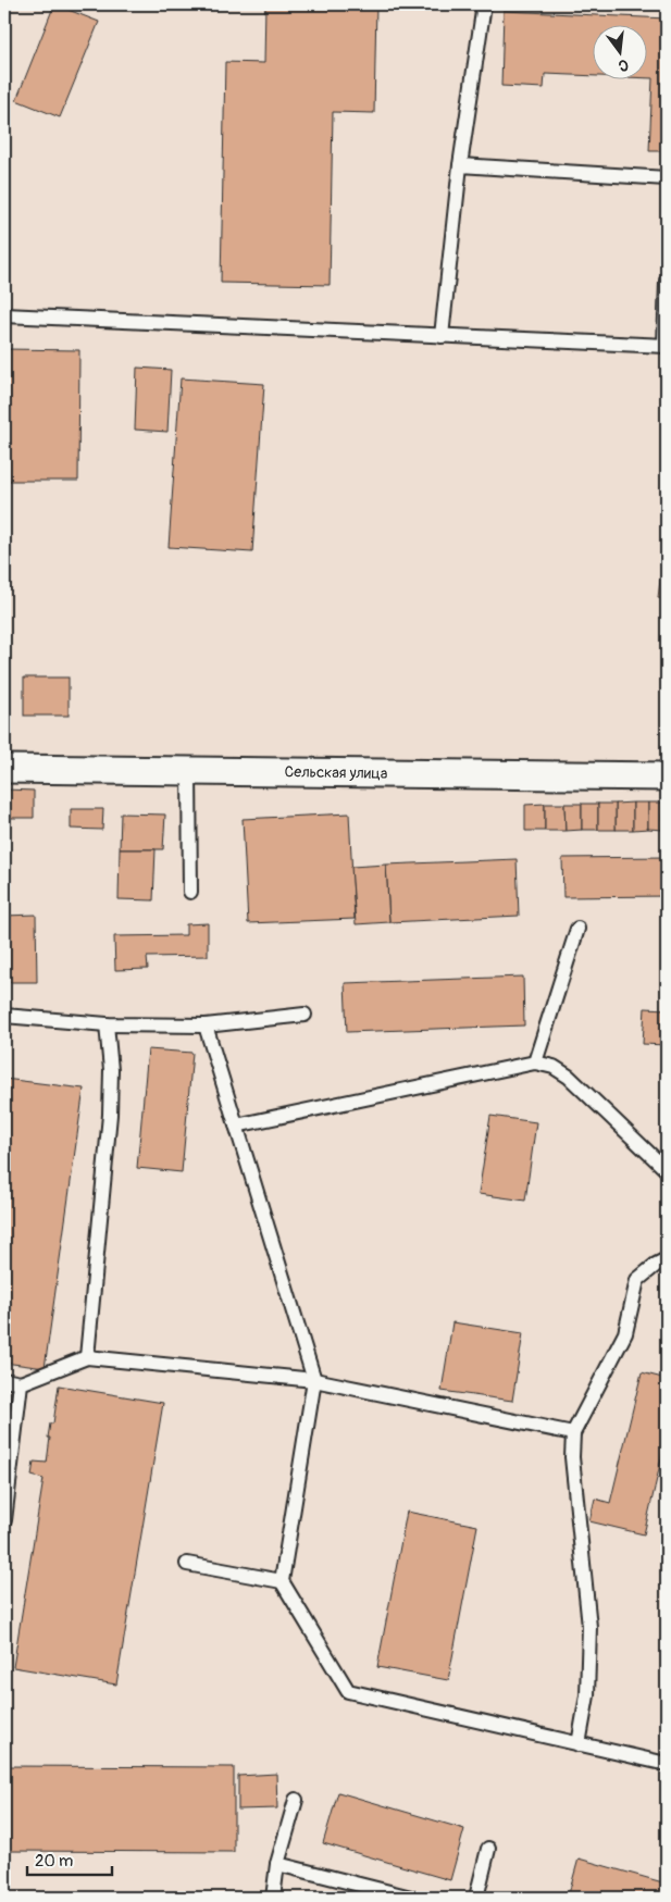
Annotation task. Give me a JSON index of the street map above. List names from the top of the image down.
{
  "streets": {
    "street": ["Сельская улица"]
  },
  "scale_bar": "20 m",
  "north": "bottom"
}
